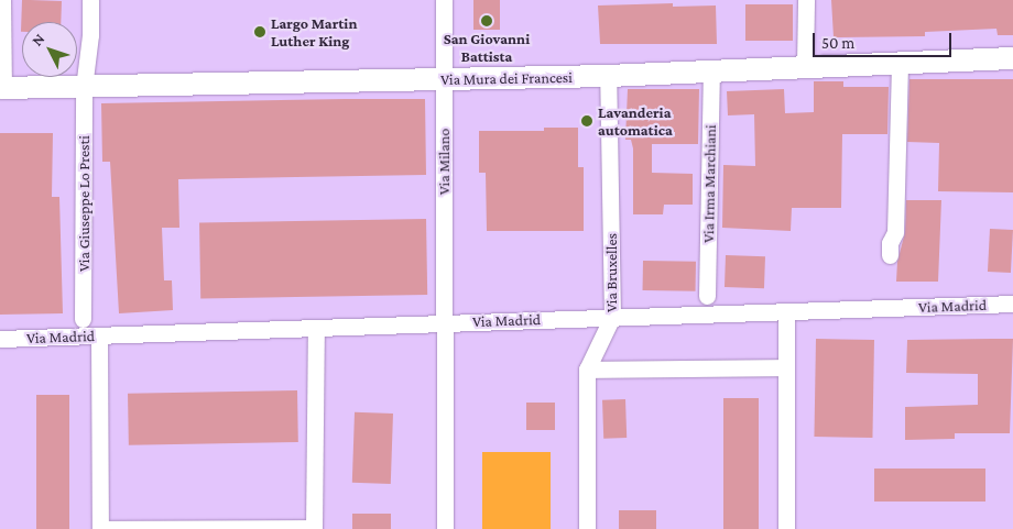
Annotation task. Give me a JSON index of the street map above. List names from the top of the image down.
{
  "streets": {
    "street": [
      "Via Mura dei Francesi",
      "Via Milano",
      "Via Irma Marchiani",
      "Via Giuseppe Lo Presti",
      "Via Bruxelles",
      "Via Madrid"
    ]
  },
  "crossings": [
    ["Via Mura dei Francesi", "Via Milano"],
    ["Via Mura dei Francesi", "Via Irma Marchiani"],
    ["Via Mura dei Francesi", "Via Giuseppe Lo Presti"],
    ["Via Mura dei Francesi", "Via Bruxelles"],
    ["Via Milano", "Via Madrid"],
    ["Via Bruxelles", "Via Madrid"]
  ],
  "places": ["San Giovanni Battista", "Largo Martin Luther King", "Lavanderia automatica"],
  "scale_bar": "50 m",
  "north": "top left"
}
